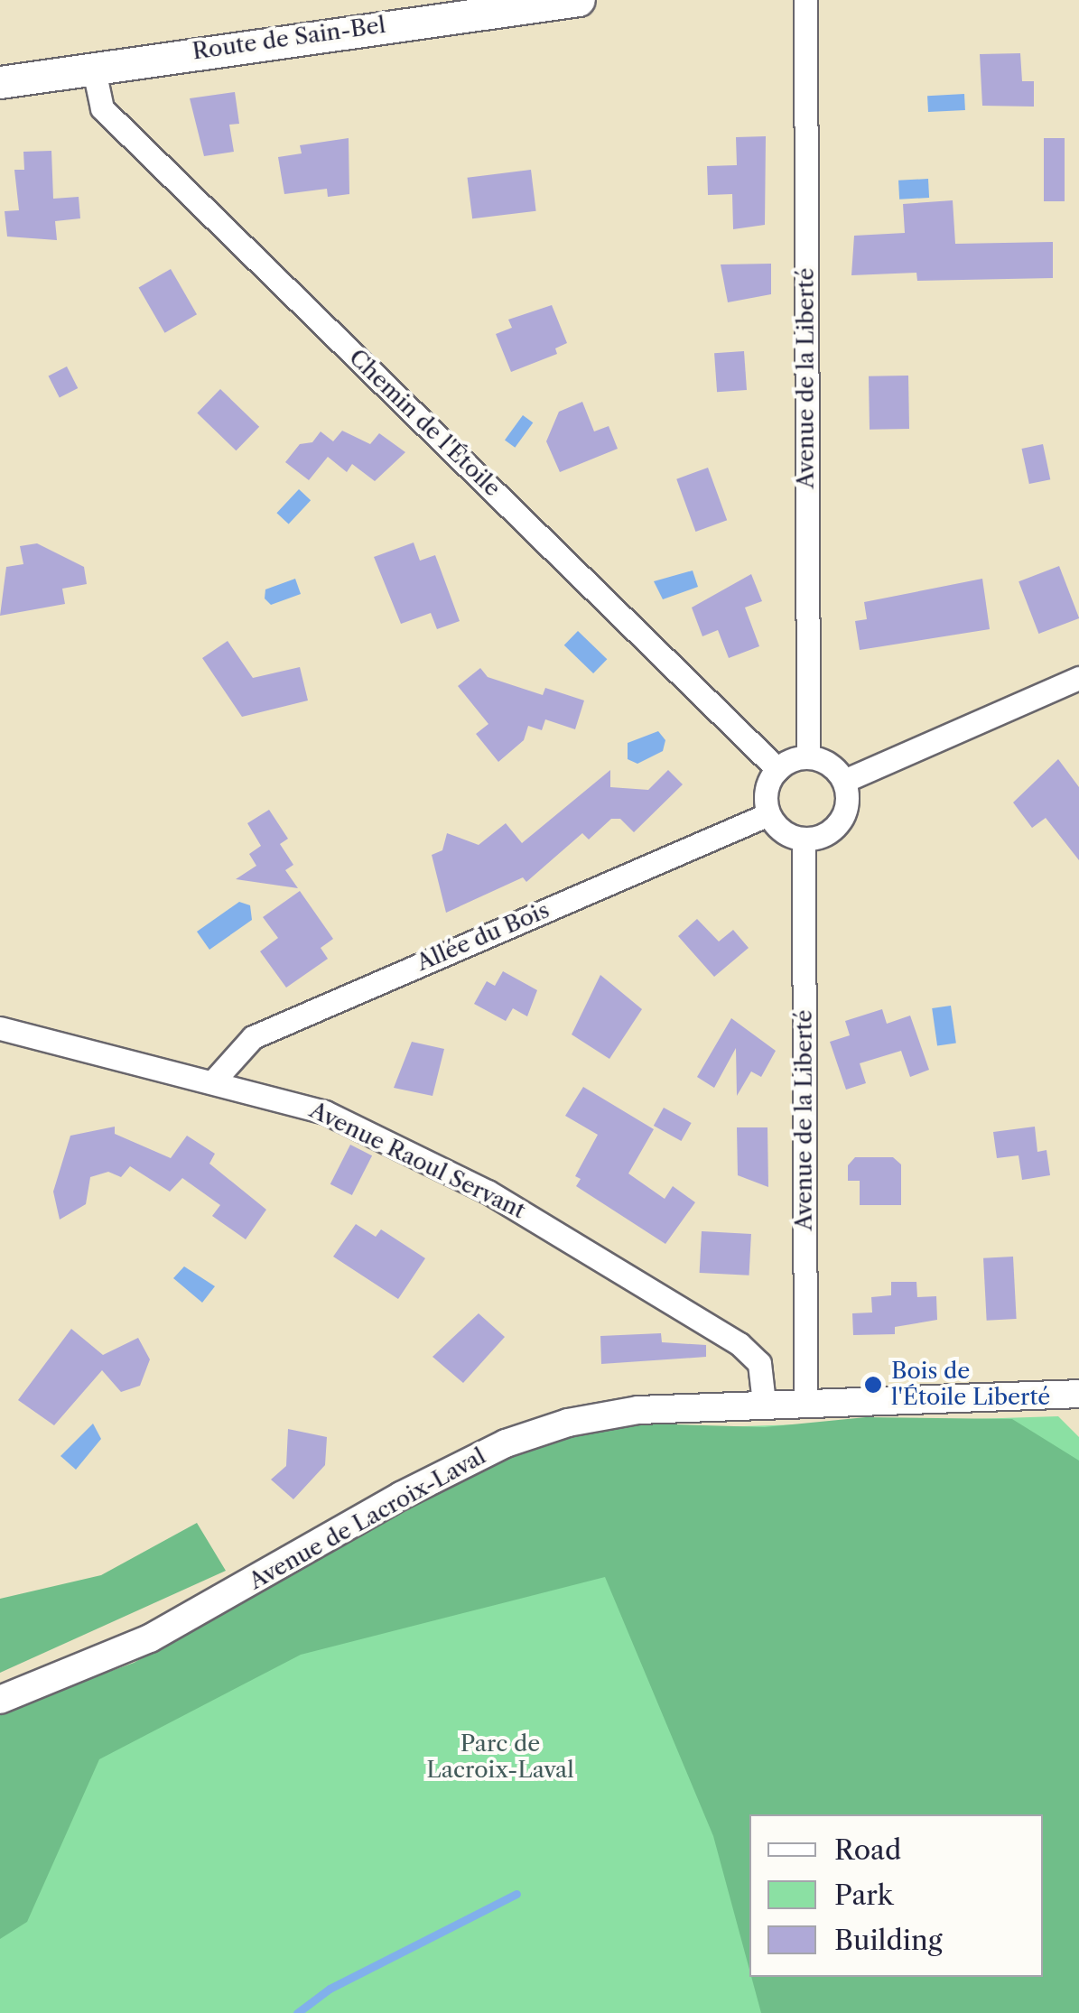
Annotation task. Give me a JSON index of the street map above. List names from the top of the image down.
{
  "streets": {
    "main road": ["Route de Sain-Bel"],
    "street": [
      "Avenue de la Liberté",
      "Chemin de l'Étoile",
      "Allée du Bois",
      "Avenue Raoul Servant",
      "Avenue de Lacroix-Laval"
    ]
  },
  "crossings": [
    ["Route de Sain-Bel", "Chemin de l'Étoile"],
    ["Avenue de la Liberté", "Chemin de l'Étoile"],
    ["Avenue de la Liberté", "Allée du Bois"],
    ["Avenue de la Liberté", "Avenue de Lacroix-Laval"],
    ["Chemin de l'Étoile", "Allée du Bois"],
    ["Allée du Bois", "Avenue Raoul Servant"],
    ["Avenue Raoul Servant", "Avenue de Lacroix-Laval"]
  ],
  "parks": ["Parc de Lacroix-Laval"],
  "places": ["Bois de l'Étoile Liberté"],
  "legend": ["Road", "Park", "Building"]
}
